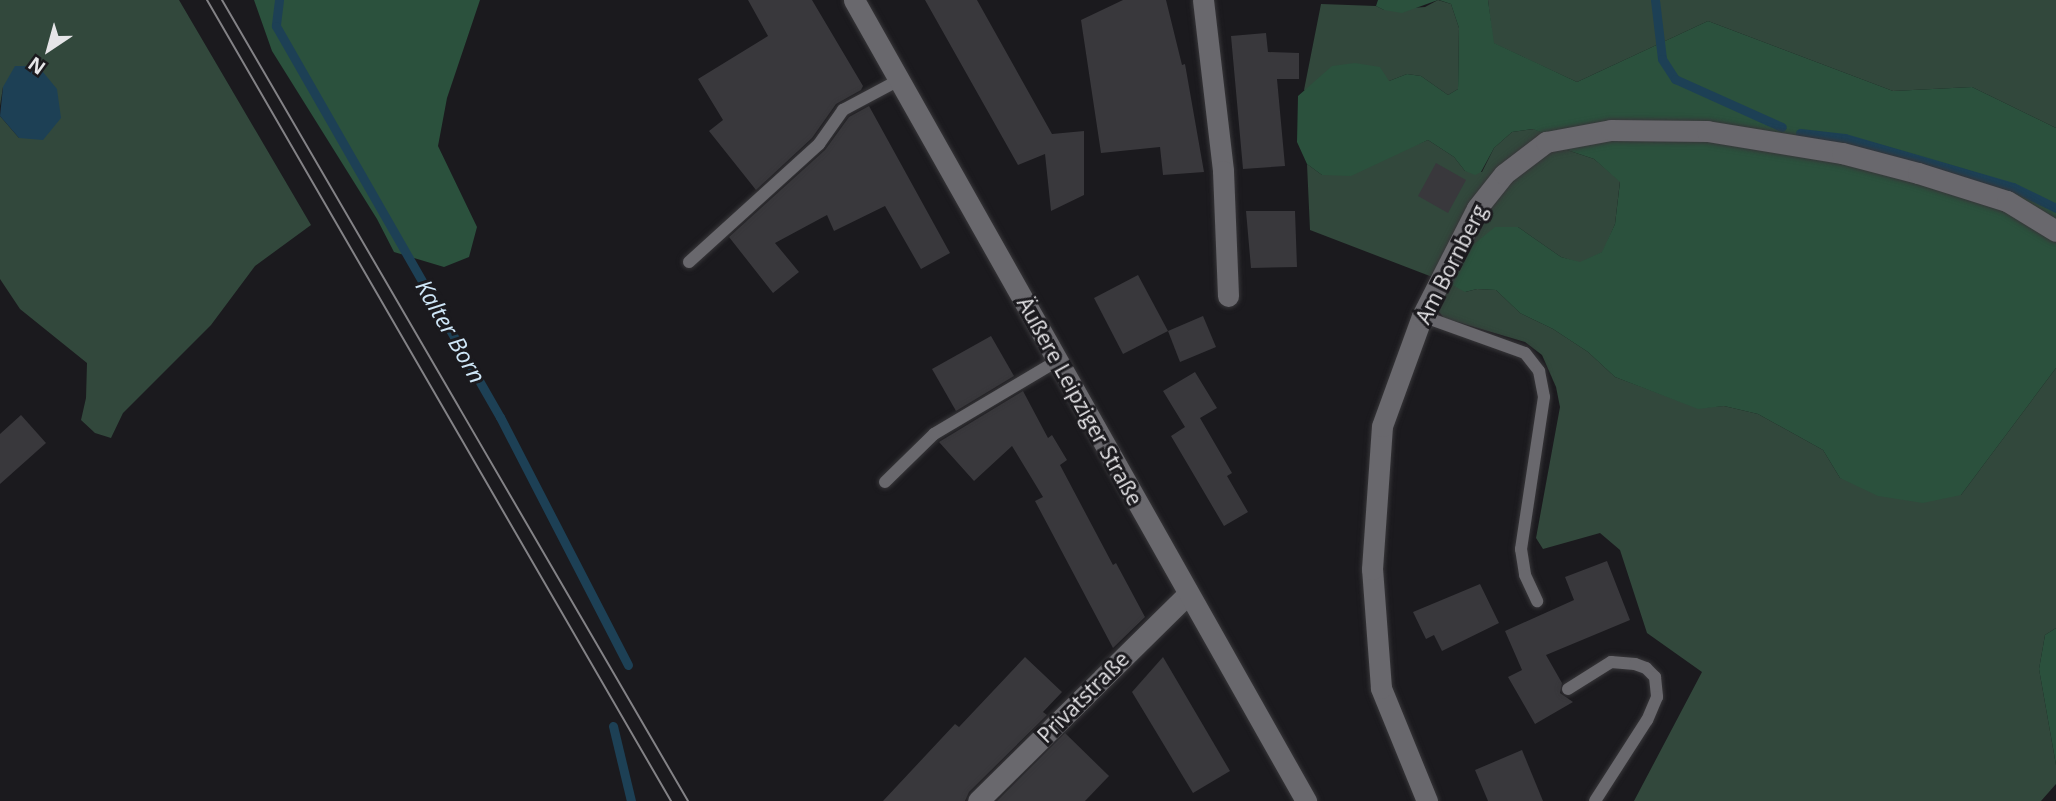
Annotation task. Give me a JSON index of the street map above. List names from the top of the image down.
{
  "streets": {
    "street": ["Am Bornberg", "Äußere Leipziger Straße", "Privatstraße"]
  },
  "crossings": [
    ["Äußere Leipziger Straße", "Privatstraße"]
  ],
  "water": ["Kalter Born"],
  "north": "bottom left"
}
